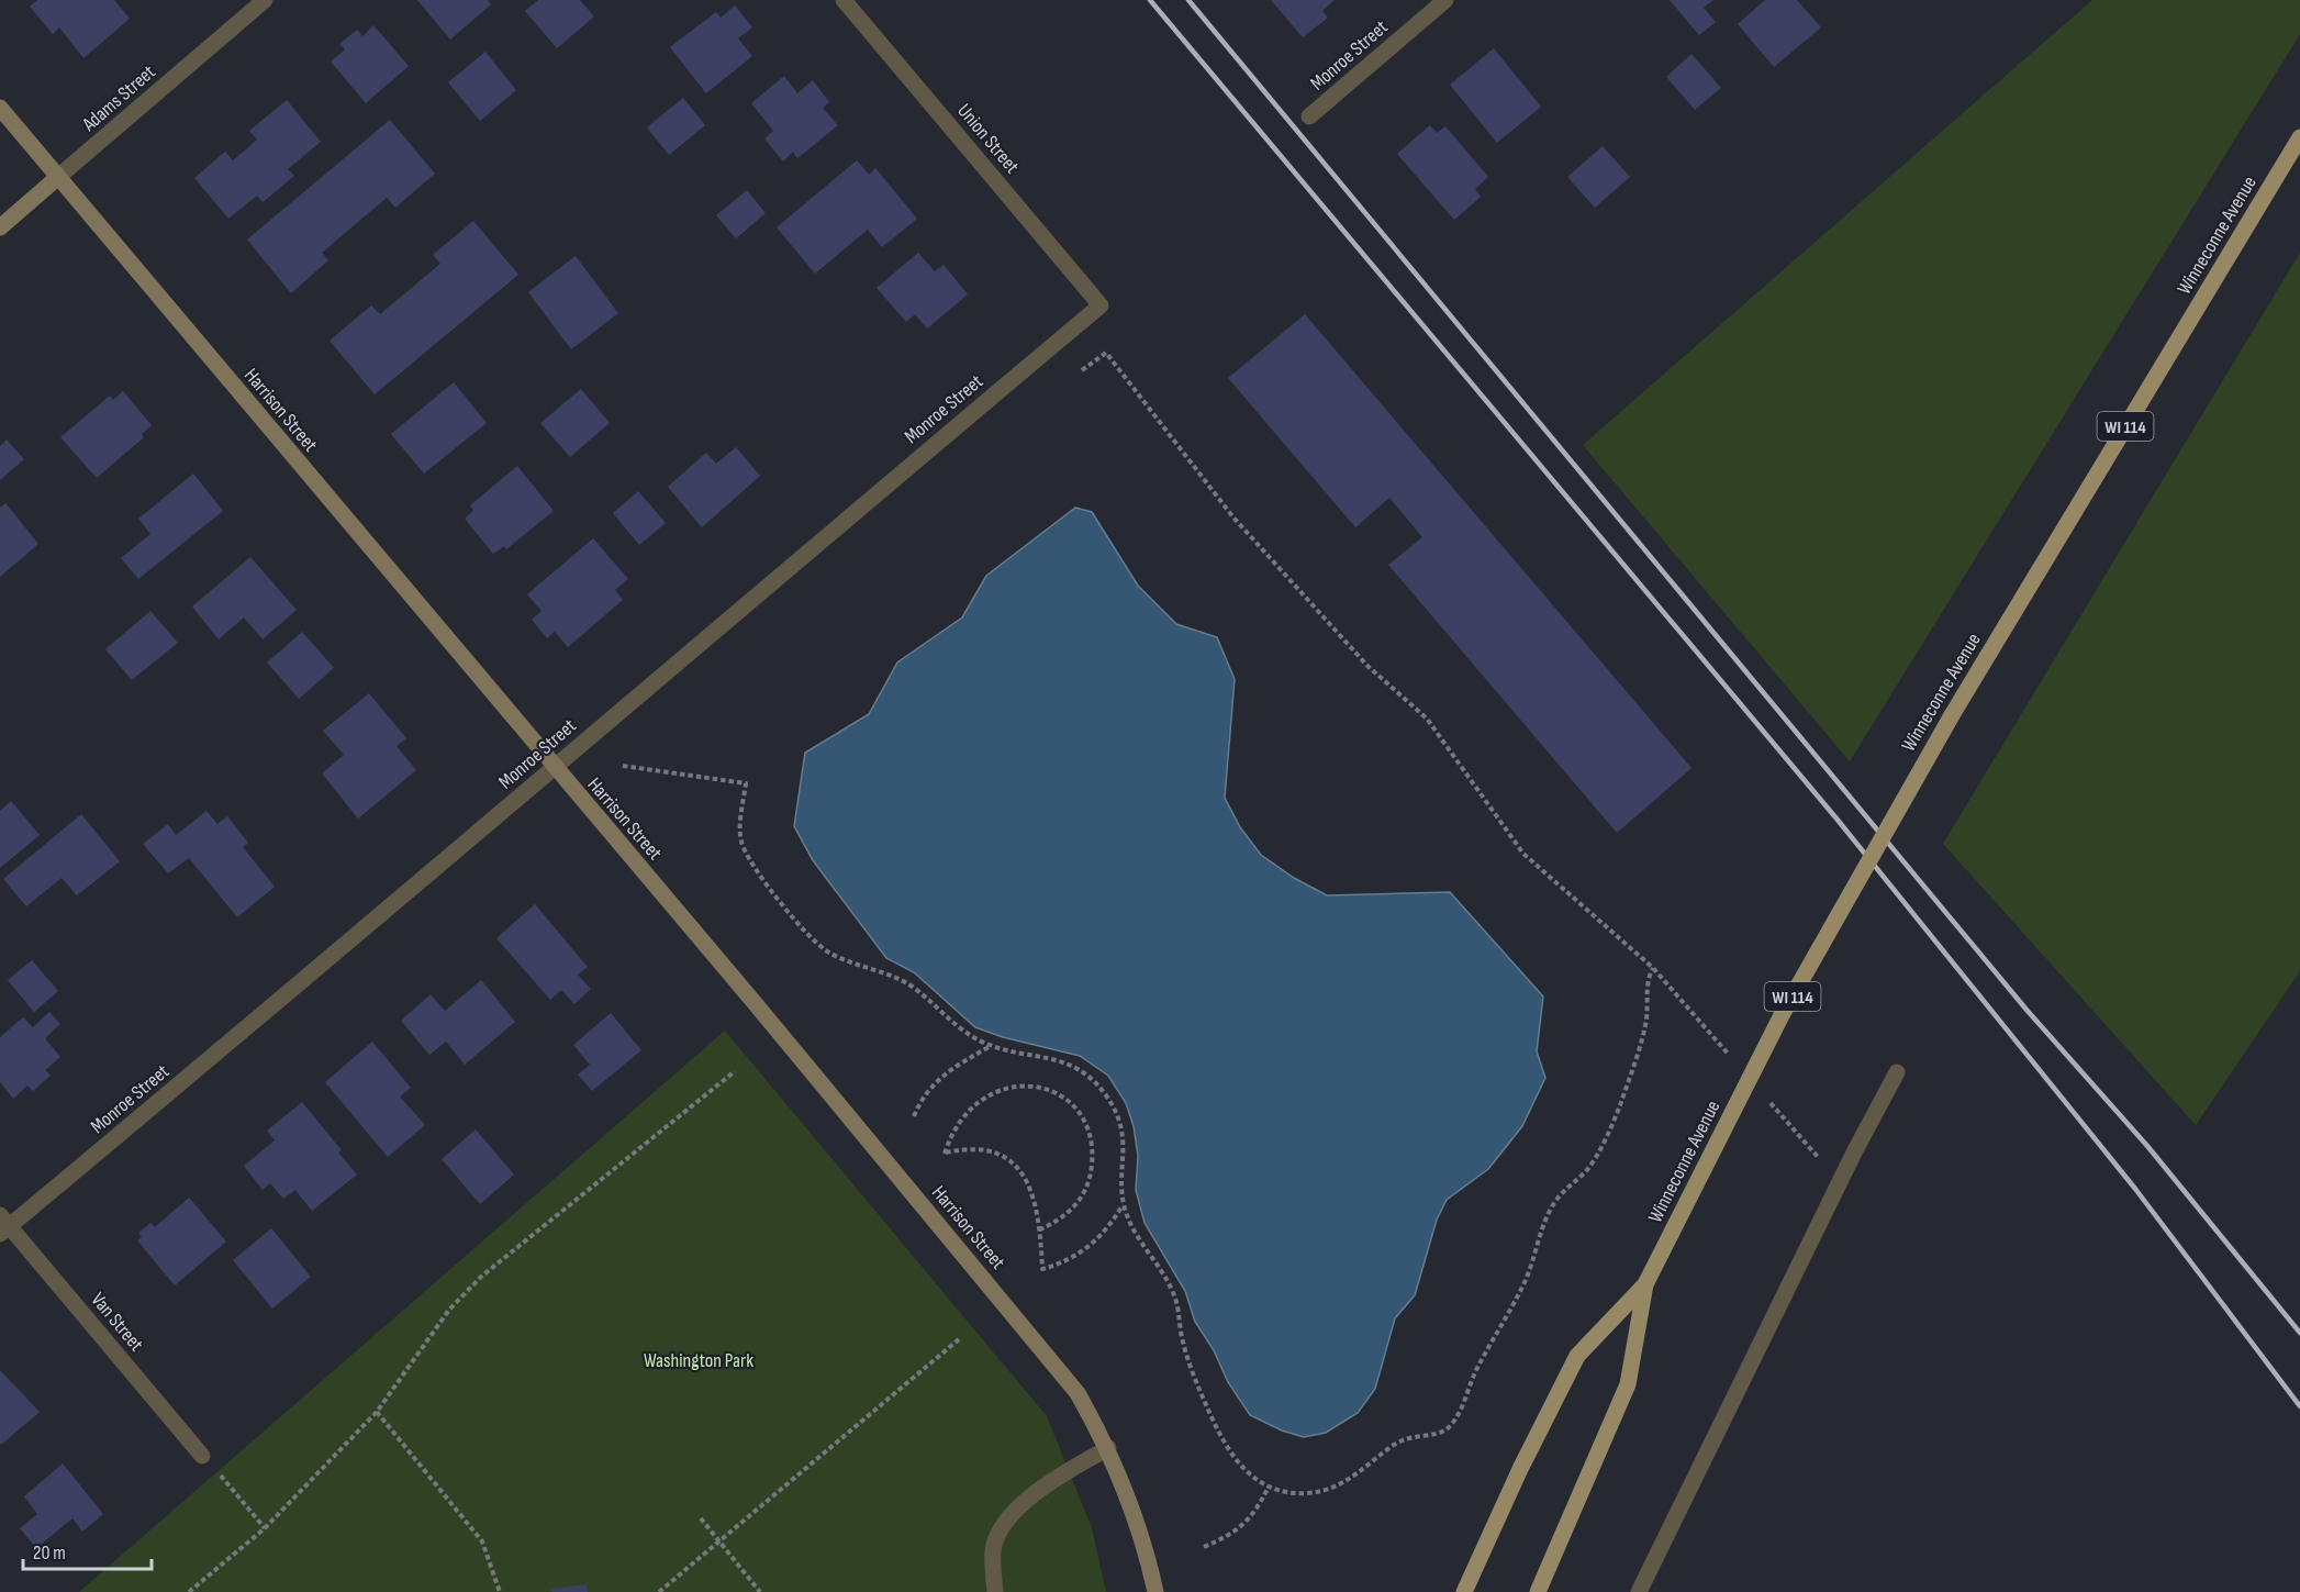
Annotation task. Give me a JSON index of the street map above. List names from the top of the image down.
{
  "streets": {
    "main road": ["Winneconne Avenue", "WI 114"],
    "street": [
      "Monroe Street",
      "Adams Street",
      "Union Street",
      "Harrison Street",
      "Van Street"
    ]
  },
  "crossings": [
    ["Monroe Street", "Union Street"],
    ["Monroe Street", "Harrison Street"],
    ["Monroe Street", "Van Street"],
    ["Adams Street", "Harrison Street"]
  ],
  "parks": ["Washington Park"],
  "scale_bar": "20 m"
}
